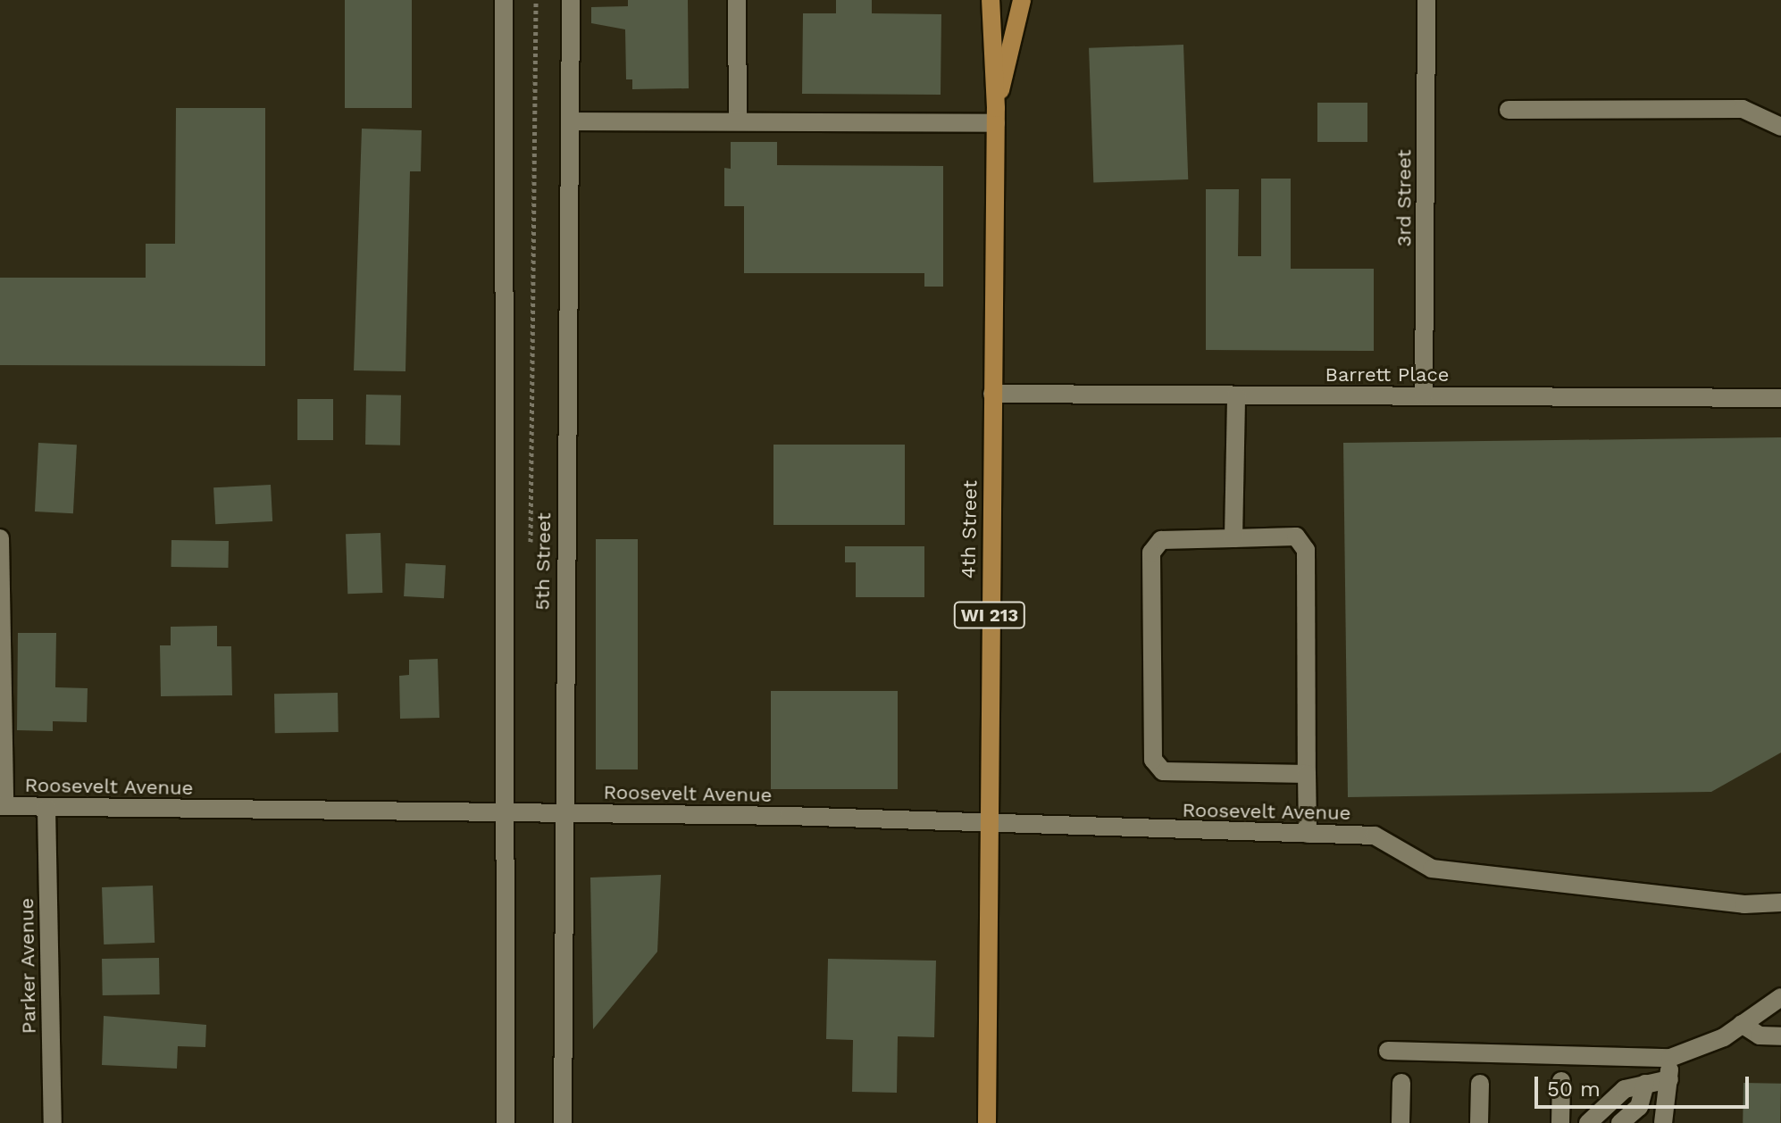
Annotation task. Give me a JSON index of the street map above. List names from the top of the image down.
{
  "streets": {
    "main road": ["4th Street", "WI 213"],
    "street": [
      "3rd Street",
      "Barrett Place",
      "5th Street",
      "Roosevelt Avenue",
      "Parker Avenue"
    ]
  },
  "crossings": [
    ["3rd Street", "Barrett Place"],
    ["Barrett Place", "4th Street"],
    ["4th Street", "Roosevelt Avenue"],
    ["5th Street", "Roosevelt Avenue"],
    ["Roosevelt Avenue", "Parker Avenue"]
  ],
  "scale_bar": "50 m"
}
